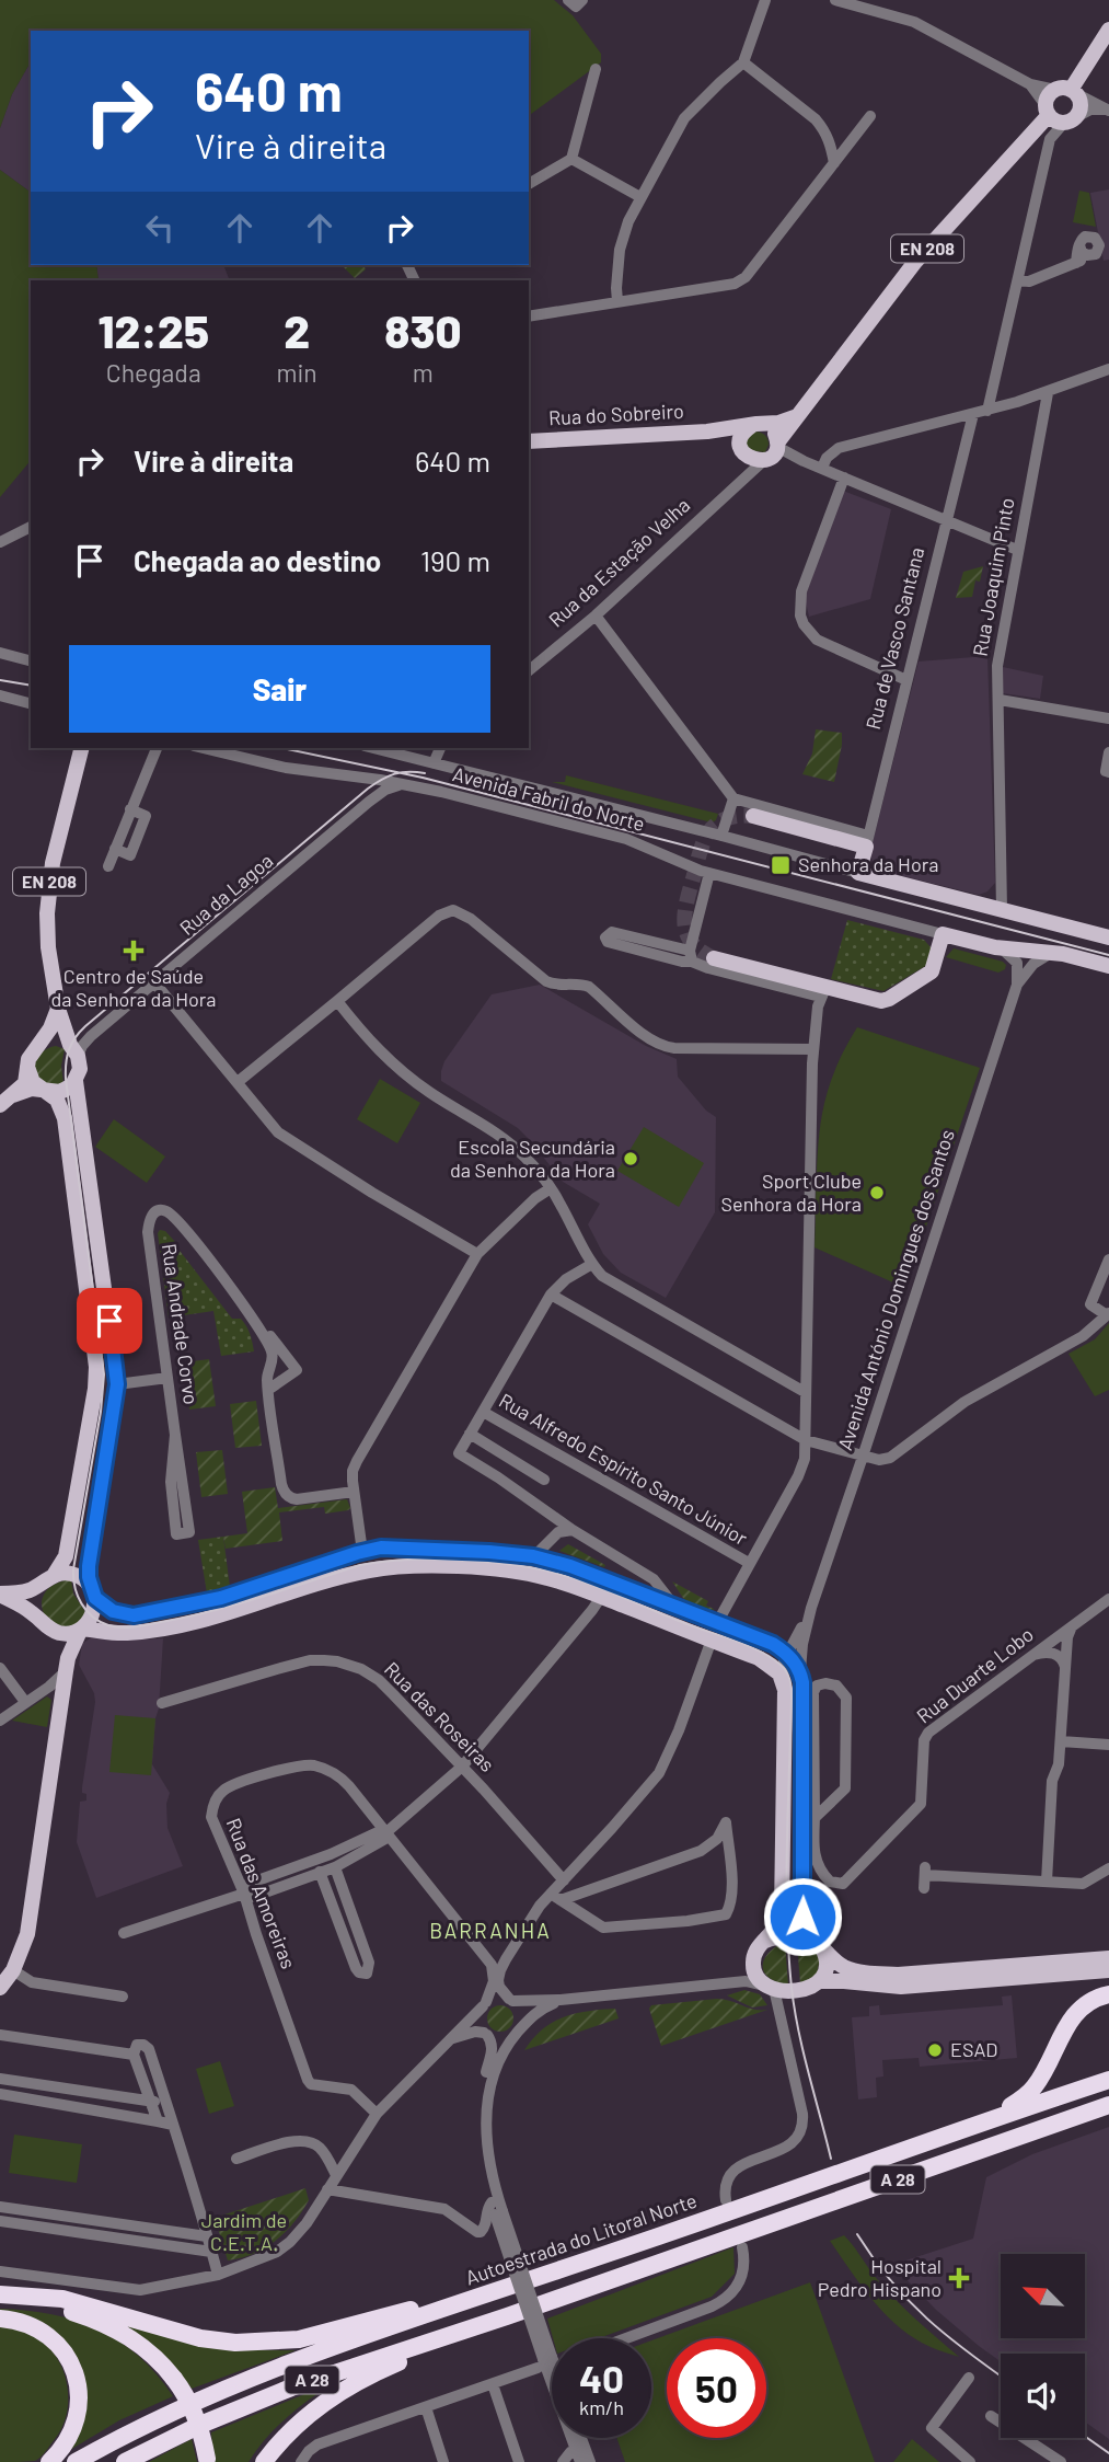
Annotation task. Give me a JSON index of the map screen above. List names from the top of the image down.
{
  "streets": {
    "highway": ["A 28", "Autoestrada do Litoral Norte"],
    "main road": [
      "EN 208",
      "Rua do Sobreiro",
      "Rua da Estação Velha",
      "Rua de Vasco Santana",
      "Avenida Fabril do Norte"
    ],
    "street": [
      "Rua Joaquim Pinto",
      "Rua da Lagoa",
      "Avenida António Domingues dos Santos",
      "Rua Andrade Corvo",
      "Rua Alfredo Espírito Santo Júnior",
      "Rua Duarte Lobo",
      "Rua das Roseiras",
      "Rua das Amoreiras"
    ]
  },
  "crossings": [
    ["EN 208", "Rua da Estação Velha"],
    ["EN 208", "Rua da Lagoa"],
    ["Rua do Sobreiro", "Rua da Estação Velha"],
    ["Rua Joaquim Pinto", "Avenida Fabril do Norte"],
    ["Rua de Vasco Santana", "Avenida Fabril do Norte"],
    ["Avenida Fabril do Norte", "Rua da Lagoa"]
  ],
  "districts": ["BARRANHA"],
  "parks": ["Jardim de C.E.T.A."],
  "places": {
    "transit": ["Senhora da Hora"],
    "health": ["Centro de Saúde da Senhora da Hora", "Hospital Pedro Hispano"],
    "other": ["Escola Secundária da Senhora da Hora", "Sport Clube Senhora da Hora", "ESAD"]
  },
  "north": "top left",
  "page": {
    "turn": ["640 m", "Vire à direita"],
    "eta": [
      "12:25",
      "Chegada",
      "2",
      "min",
      "830",
      "m"
    ],
    "list": [
      {
        "name": "Vire à direita",
        "value": "640 m"
      },
      {
        "name": "Chegada ao destino",
        "value": "190 m"
      }
    ],
    "buttons": "Sair",
    "speed": "40 km/h",
    "limit": "50"
  }
}
